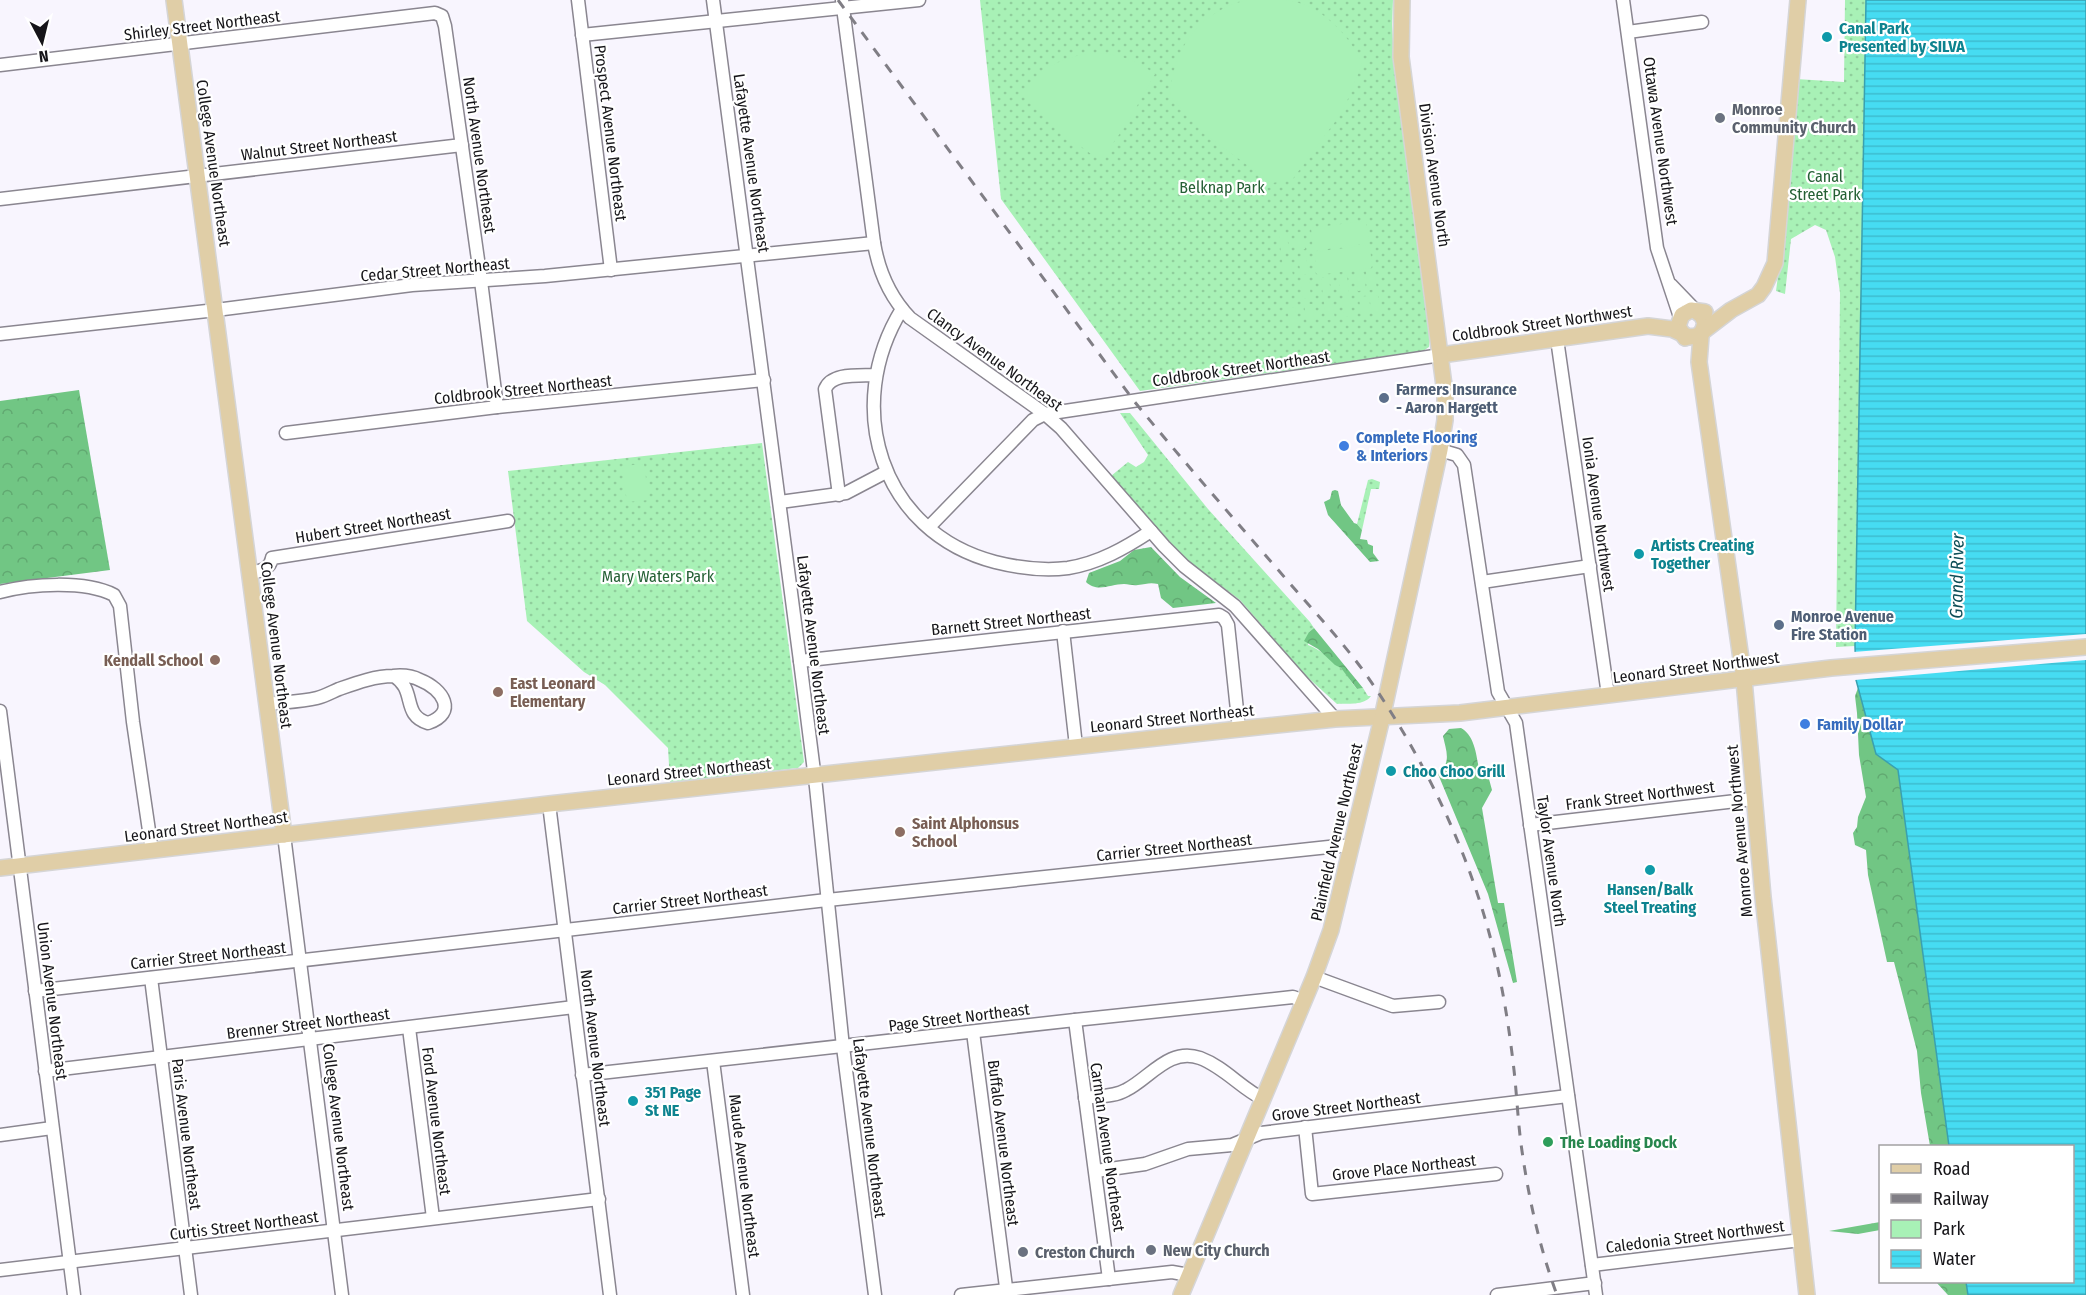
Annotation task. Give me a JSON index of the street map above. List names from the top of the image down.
{
  "streets": {
    "main road": [
      "Ottawa Avenue Northwest",
      "College Avenue Northeast",
      "Division Avenue North",
      "Coldbrook Street Northwest",
      "Leonard Street Northwest",
      "Leonard Street Northeast",
      "Monroe Avenue Northwest",
      "Plainfield Avenue Northeast"
    ],
    "street": [
      "Shirley Street Northeast",
      "Prospect Avenue Northeast",
      "Walnut Street Northeast",
      "North Avenue Northeast",
      "Lafayette Avenue Northeast",
      "Cedar Street Northeast",
      "Clancy Avenue Northeast",
      "Coldbrook Street Northeast",
      "Ionia Avenue Northwest",
      "Hubert Street Northeast",
      "Barnett Street Northeast",
      "Frank Street Northwest",
      "Carrier Street Northeast",
      "Taylor Avenue North",
      "Union Avenue Northeast",
      "Page Street Northeast",
      "Brenner Street Northeast",
      "Grove Street Northeast",
      "Ford Avenue Northeast",
      "Paris Avenue Northeast",
      "Buffalo Avenue Northeast",
      "Carman Avenue Northeast",
      "Grove Place Northeast",
      "Maude Avenue Northeast",
      "Curtis Street Northeast",
      "Caledonia Street Northwest"
    ]
  },
  "crossings": [
    ["Shirley Street Northeast", "North Avenue Northeast"],
    ["Shirley Street Northeast", "College Avenue Northeast"],
    ["Prospect Avenue Northeast", "Cedar Street Northeast"],
    ["Ottawa Avenue Northwest", "Coldbrook Street Northwest"],
    ["Ottawa Avenue Northwest", "Monroe Avenue Northwest"],
    ["Walnut Street Northeast", "North Avenue Northeast"],
    ["Walnut Street Northeast", "College Avenue Northeast"],
    ["North Avenue Northeast", "Cedar Street Northeast"],
    ["North Avenue Northeast", "Coldbrook Street Northeast"],
    ["North Avenue Northeast", "Leonard Street Northeast"],
    ["North Avenue Northeast", "Carrier Street Northeast"],
    ["North Avenue Northeast", "Page Street Northeast"],
    ["North Avenue Northeast", "Brenner Street Northeast"],
    ["North Avenue Northeast", "Curtis Street Northeast"],
    ["College Avenue Northeast", "Cedar Street Northeast"],
    ["College Avenue Northeast", "Hubert Street Northeast"],
    ["College Avenue Northeast", "Leonard Street Northeast"],
    ["College Avenue Northeast", "Carrier Street Northeast"],
    ["College Avenue Northeast", "Brenner Street Northeast"],
    ["College Avenue Northeast", "Curtis Street Northeast"],
    ["Lafayette Avenue Northeast", "Cedar Street Northeast"],
    ["Lafayette Avenue Northeast", "Coldbrook Street Northeast"],
    ["Lafayette Avenue Northeast", "Barnett Street Northeast"],
    ["Lafayette Avenue Northeast", "Leonard Street Northeast"],
    ["Lafayette Avenue Northeast", "Carrier Street Northeast"],
    ["Lafayette Avenue Northeast", "Page Street Northeast"],
    ["Division Avenue North", "Coldbrook Street Northwest"],
    ["Division Avenue North", "Coldbrook Street Northeast"],
    ["Division Avenue North", "Plainfield Avenue Northeast"],
    ["Cedar Street Northeast", "Clancy Avenue Northeast"],
    ["Coldbrook Street Northwest", "Coldbrook Street Northeast"],
    ["Coldbrook Street Northwest", "Ionia Avenue Northwest"],
    ["Coldbrook Street Northwest", "Monroe Avenue Northwest"],
    ["Coldbrook Street Northwest", "Plainfield Avenue Northeast"],
    ["Clancy Avenue Northeast", "Coldbrook Street Northeast"],
    ["Clancy Avenue Northeast", "Leonard Street Northeast"],
    ["Coldbrook Street Northeast", "Plainfield Avenue Northeast"],
    ["Ionia Avenue Northwest", "Leonard Street Northwest"],
    ["Barnett Street Northeast", "Leonard Street Northeast"],
    ["Leonard Street Northwest", "Leonard Street Northeast"],
    ["Leonard Street Northwest", "Monroe Avenue Northwest"],
    ["Leonard Street Northwest", "Plainfield Avenue Northeast"],
    ["Leonard Street Northwest", "Taylor Avenue North"],
    ["Leonard Street Northeast", "Plainfield Avenue Northeast"],
    ["Leonard Street Northeast", "Union Avenue Northeast"],
    ["Frank Street Northwest", "Monroe Avenue Northwest"],
    ["Frank Street Northwest", "Taylor Avenue North"],
    ["Monroe Avenue Northwest", "Caledonia Street Northwest"],
    ["Plainfield Avenue Northeast", "Carrier Street Northeast"],
    ["Plainfield Avenue Northeast", "Taylor Avenue North"],
    ["Plainfield Avenue Northeast", "Page Street Northeast"],
    ["Plainfield Avenue Northeast", "Grove Street Northeast"],
    ["Carrier Street Northeast", "Union Avenue Northeast"],
    ["Carrier Street Northeast", "Paris Avenue Northeast"],
    ["Taylor Avenue North", "Grove Street Northeast"],
    ["Taylor Avenue North", "Caledonia Street Northwest"],
    ["Union Avenue Northeast", "Brenner Street Northeast"],
    ["Union Avenue Northeast", "Curtis Street Northeast"],
    ["Page Street Northeast", "Buffalo Avenue Northeast"],
    ["Page Street Northeast", "Carman Avenue Northeast"],
    ["Page Street Northeast", "Maude Avenue Northeast"],
    ["Brenner Street Northeast", "Ford Avenue Northeast"],
    ["Brenner Street Northeast", "Paris Avenue Northeast"],
    ["Grove Street Northeast", "Carman Avenue Northeast"],
    ["Grove Street Northeast", "Grove Place Northeast"],
    ["Ford Avenue Northeast", "Curtis Street Northeast"],
    ["Paris Avenue Northeast", "Curtis Street Northeast"]
  ],
  "water": ["Grand River"],
  "parks": ["Canal Street Park", "Belknap Park", "Mary Waters Park"],
  "places": [
    "Canal Park Presented by SILVA",
    "Monroe Community Church",
    "Farmers Insurance - Aaron Hargett",
    "Complete Flooring & Interiors",
    "Artists Creating Together",
    "Monroe Avenue Fire Station",
    "Kendall School",
    "East Leonard Elementary",
    "Family Dollar",
    "Choo Choo Grill",
    "Saint Alphonsus School",
    "Hansen/Balk Steel Treating",
    "351 Page St NE",
    "The Loading Dock",
    "New City Church",
    "Creston Church"
  ],
  "legend": [
    "Road",
    "Railway",
    "Park",
    "Water"
  ],
  "north": "bottom"
}
